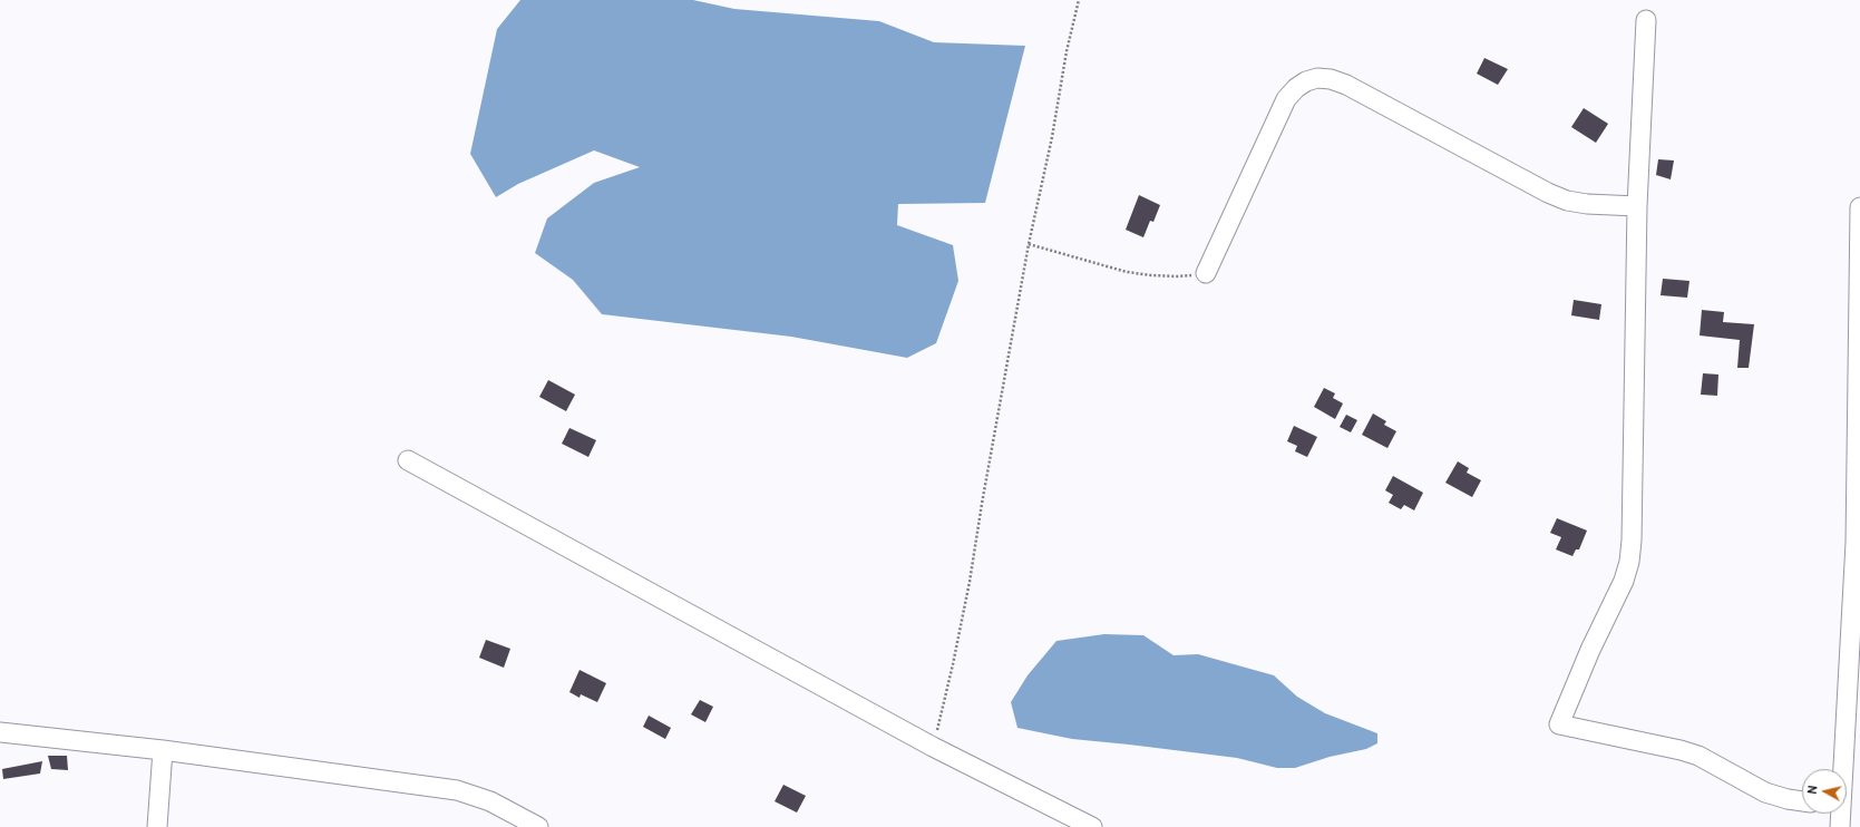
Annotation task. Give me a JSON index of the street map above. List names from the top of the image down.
{
  "north": "left"
}
